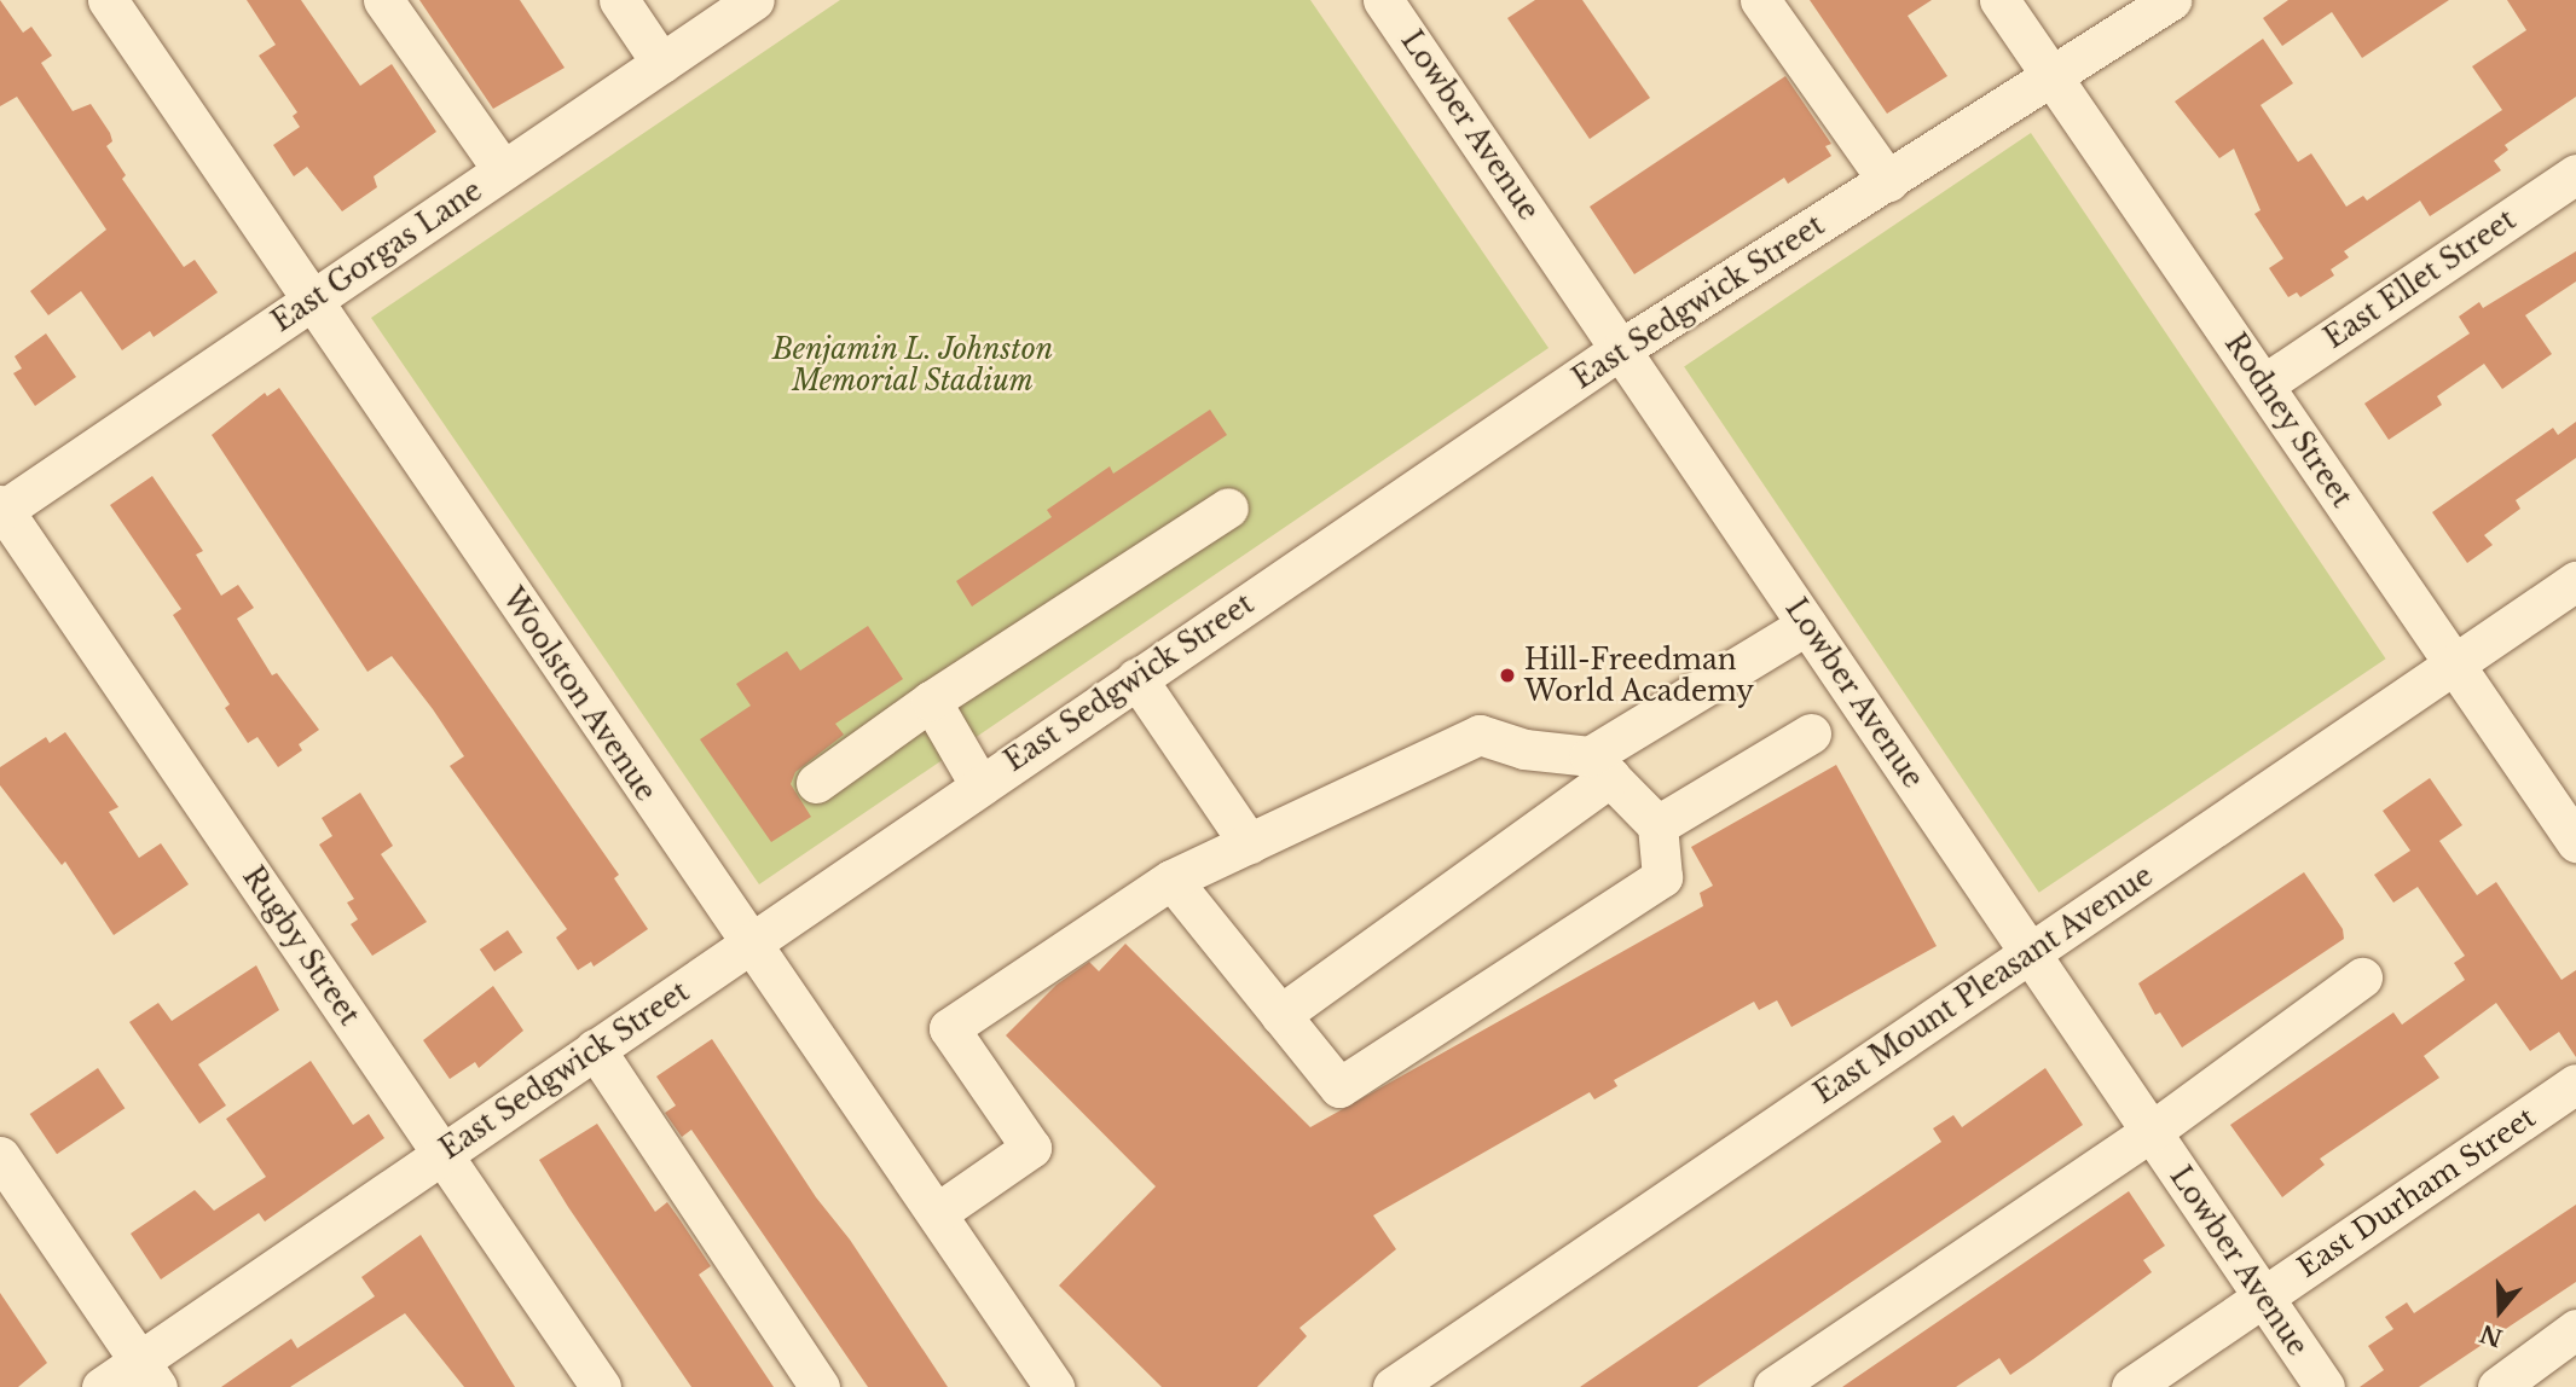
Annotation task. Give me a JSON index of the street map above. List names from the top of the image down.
{
  "streets": {
    "street": [
      "Lowber Avenue",
      "East Gorgas Lane",
      "East Ellet Street",
      "East Sedgwick Street",
      "Rodney Street",
      "Woolston Avenue",
      "Rugby Street",
      "East Mount Pleasant Avenue",
      "East Durham Street"
    ]
  },
  "crossings": [
    ["Lowber Avenue", "East Sedgwick Street"],
    ["Lowber Avenue", "East Mount Pleasant Avenue"],
    ["Lowber Avenue", "East Durham Street"],
    ["East Gorgas Lane", "Woolston Avenue"],
    ["East Gorgas Lane", "Rugby Street"],
    ["East Ellet Street", "Rodney Street"],
    ["East Sedgwick Street", "Rodney Street"],
    ["East Sedgwick Street", "Woolston Avenue"],
    ["East Sedgwick Street", "Rugby Street"],
    ["Rodney Street", "East Mount Pleasant Avenue"]
  ],
  "parks": ["Benjamin L. Johnston Memorial Stadium"],
  "places": ["Hill-Freedman World Academy"],
  "north": "bottom"
}
